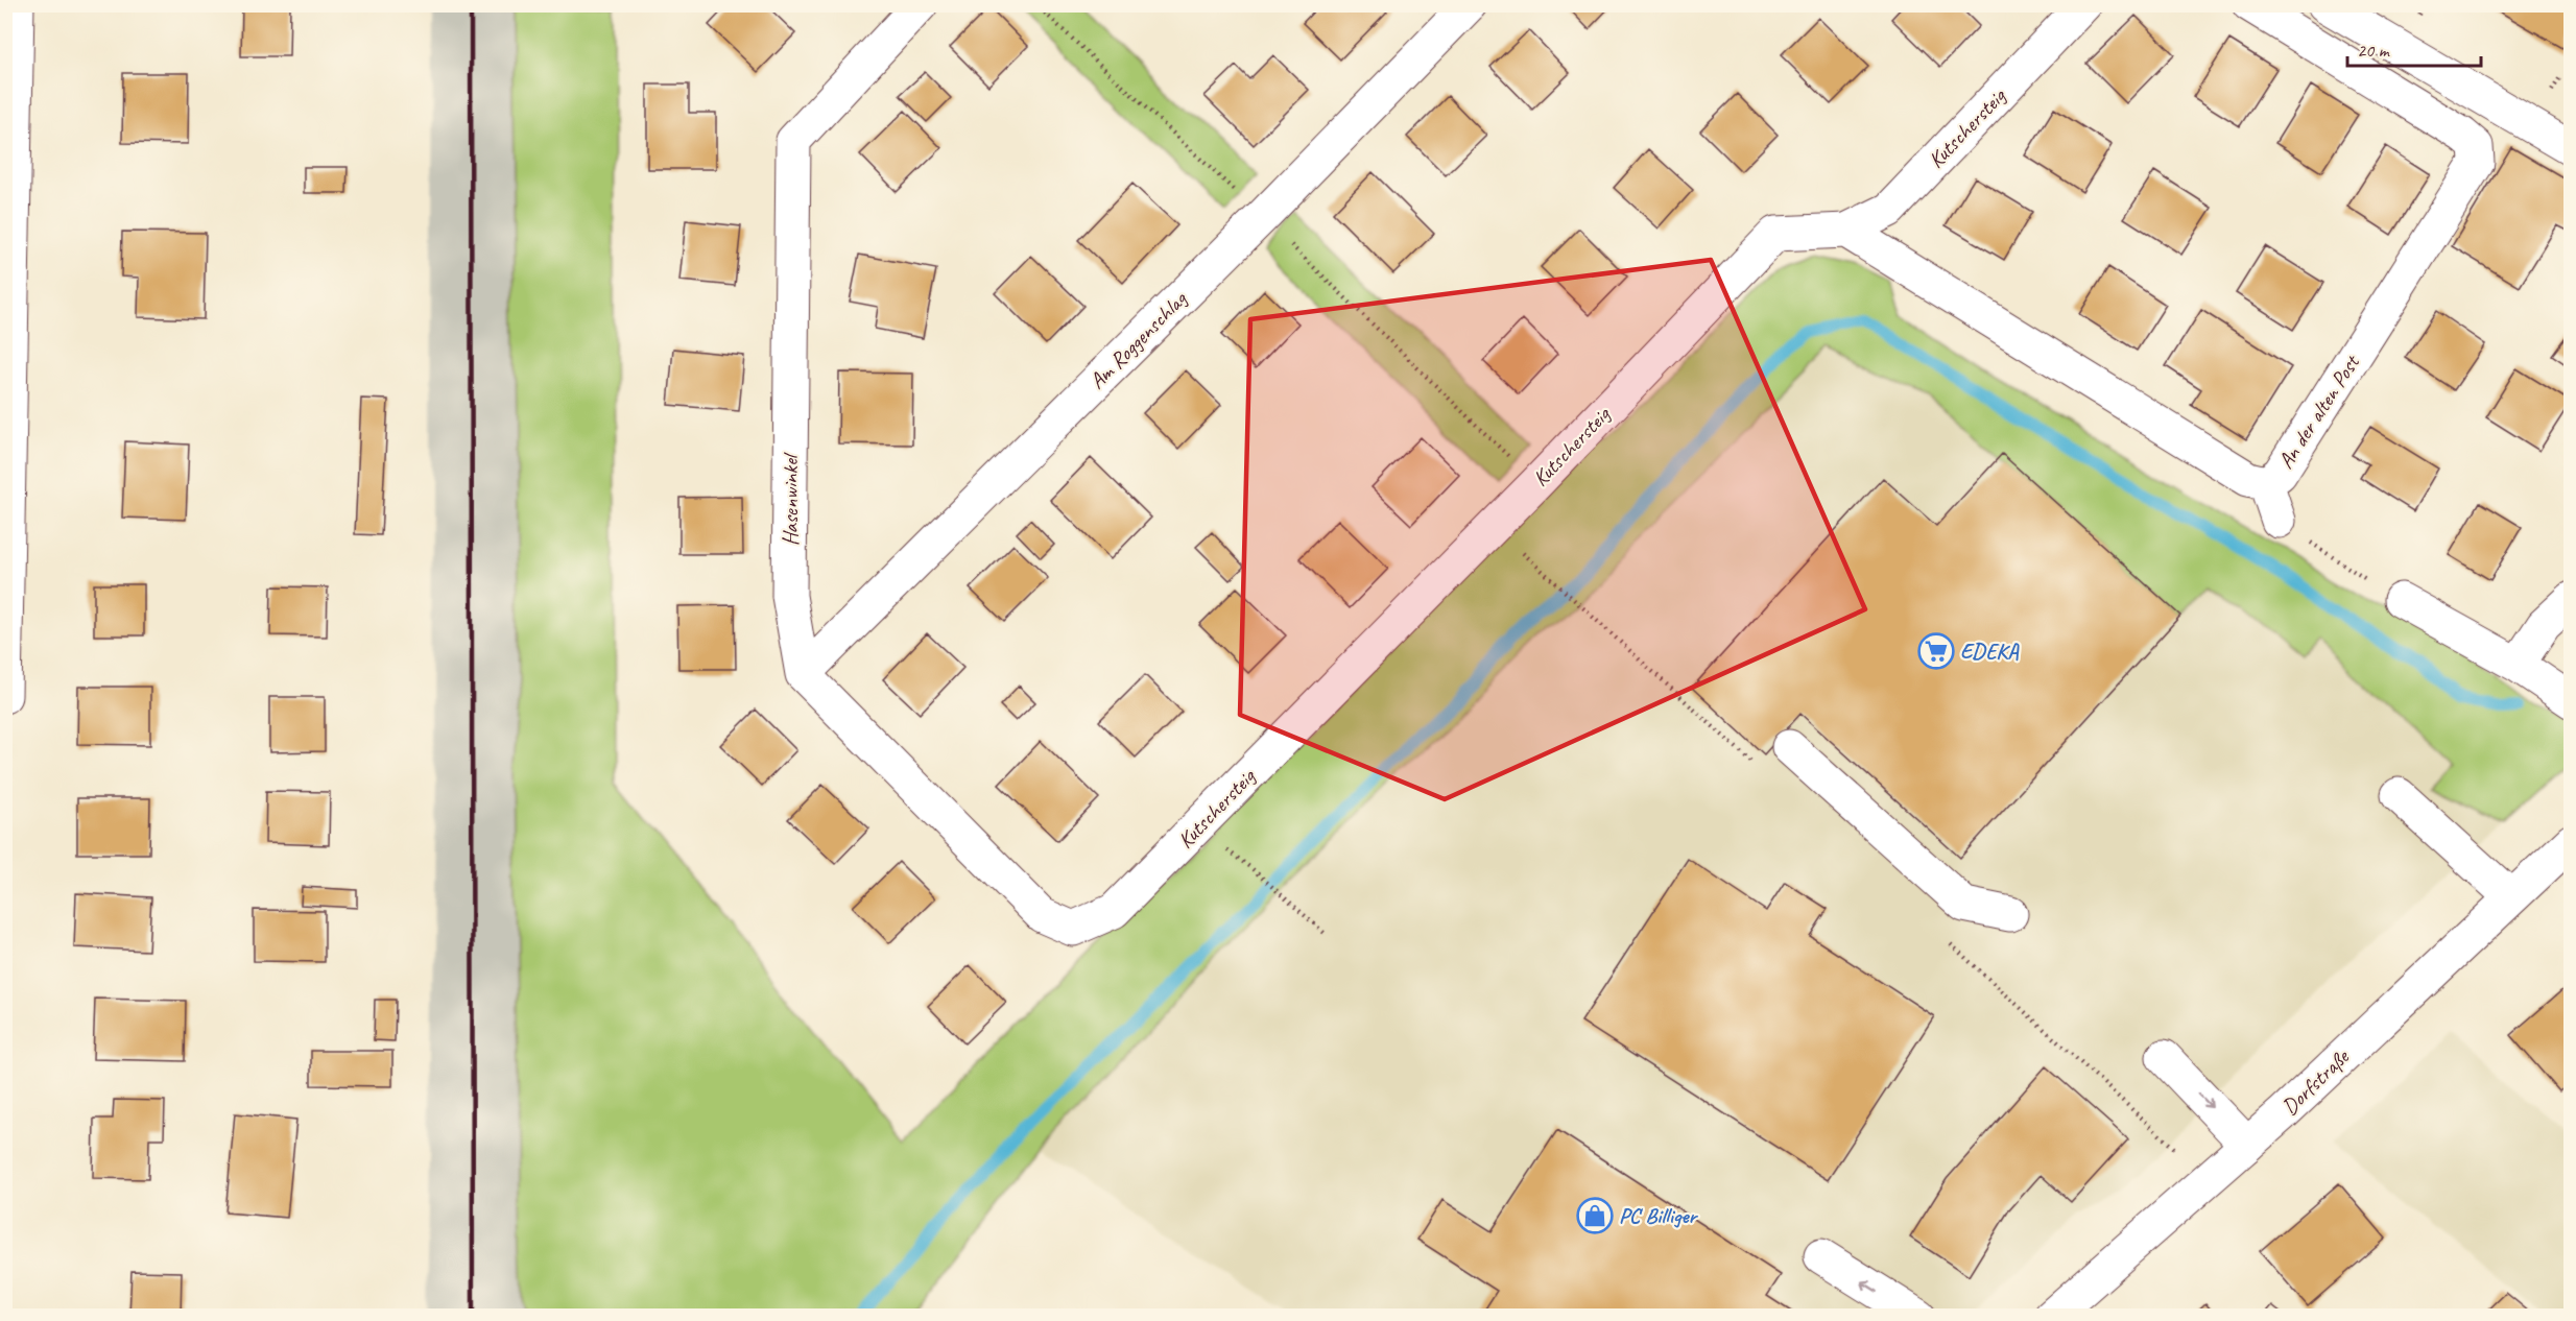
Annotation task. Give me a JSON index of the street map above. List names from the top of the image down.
{
  "streets": {
    "street": [
      "Kutschersteig",
      "Am Roggenschlag",
      "An der alten Post",
      "Hasenwinkel",
      "Dorfstraße"
    ]
  },
  "crossings": [
    ["Kutschersteig", "Am Roggenschlag"],
    ["Kutschersteig", "An der alten Post"],
    ["Kutschersteig", "Hasenwinkel"],
    ["Am Roggenschlag", "Hasenwinkel"]
  ],
  "places": {
    "supermarket": ["EDEKA"],
    "shop": ["PC Billiger"]
  },
  "scale_bar": "20 m"
}
